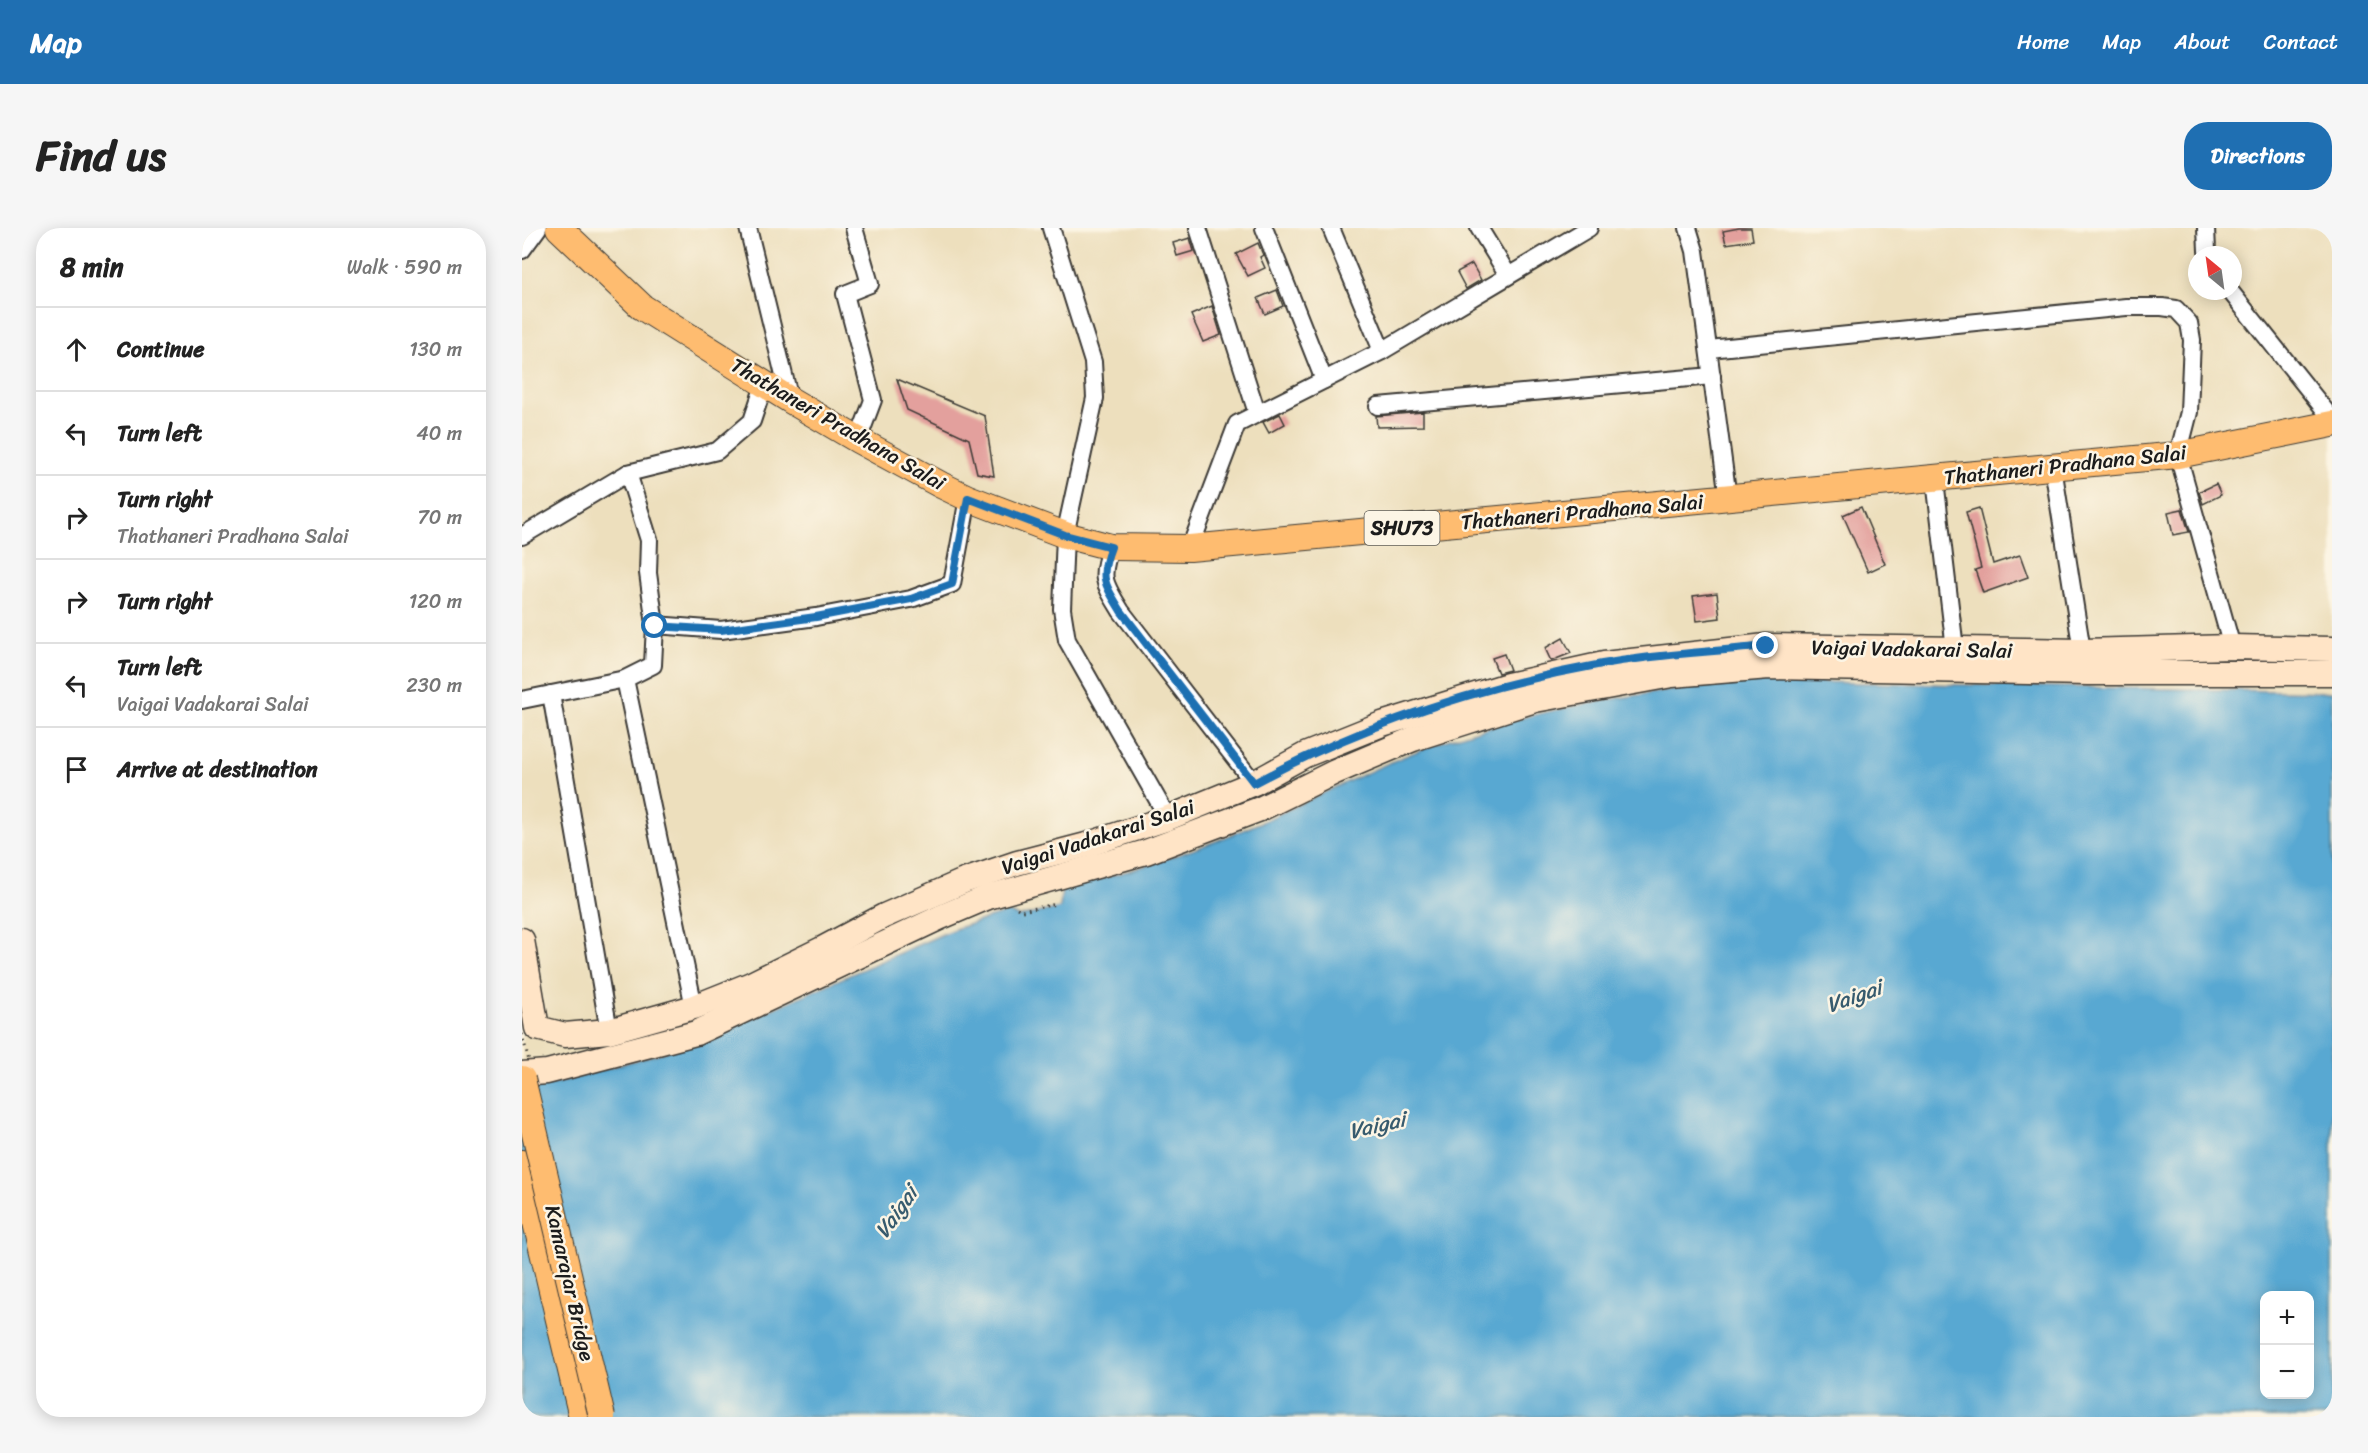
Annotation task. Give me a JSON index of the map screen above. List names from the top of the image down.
{
  "streets": {
    "main road": [
      "Thathaneri Pradhana Salai",
      "SHU73",
      "Vaigai Vadakarai Salai",
      "Kamarajar Bridge"
    ]
  },
  "crossings": [
    ["Vaigai Vadakarai Salai", "Kamarajar Bridge"]
  ],
  "water": ["Vaigai"],
  "north": "top left",
  "page": {
    "header": "Map",
    "nav": [
      "Home",
      "Map",
      "About",
      "Contact"
    ],
    "title": "Find us",
    "buttons": "Directions",
    "heading": ["8 min", "Walk · 590 m"],
    "list": [
      ["Continue", "130 m"],
      ["Turn left", "40 m"],
      ["Turn right", "Thathaneri Pradhana Salai", "70 m"],
      ["Turn right", "120 m"],
      ["Turn left", "Vaigai Vadakarai Salai", "230 m"],
      "Arrive at destination"
    ],
    "map_buttons": ["+", "−"]
  }
}
